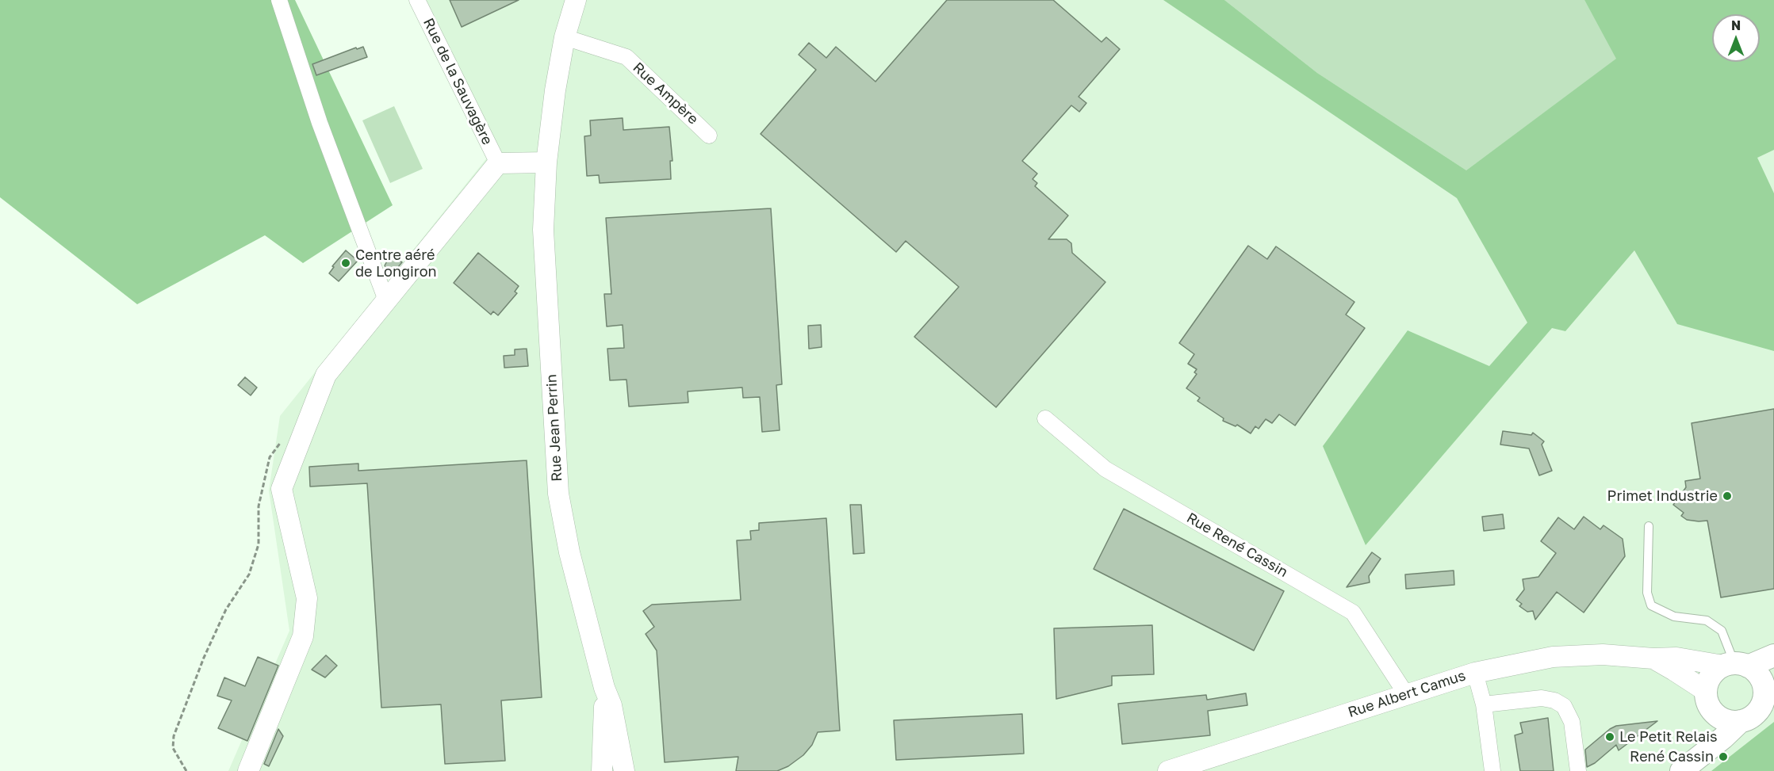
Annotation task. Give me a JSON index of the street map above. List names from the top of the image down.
{
  "streets": {
    "street": [
      "Rue de la Sauvagère",
      "Rue Ampère",
      "Rue Jean Perrin",
      "Rue René Cassin",
      "Rue Albert Camus"
    ]
  },
  "crossings": [
    ["Rue Ampère", "Rue Jean Perrin"],
    ["Rue René Cassin", "Rue Albert Camus"]
  ],
  "places": [
    "Centre aéré de Longiron",
    "Primet Industrie",
    "Le Petit Relais",
    "René Cassin"
  ],
  "north": "top"
}
